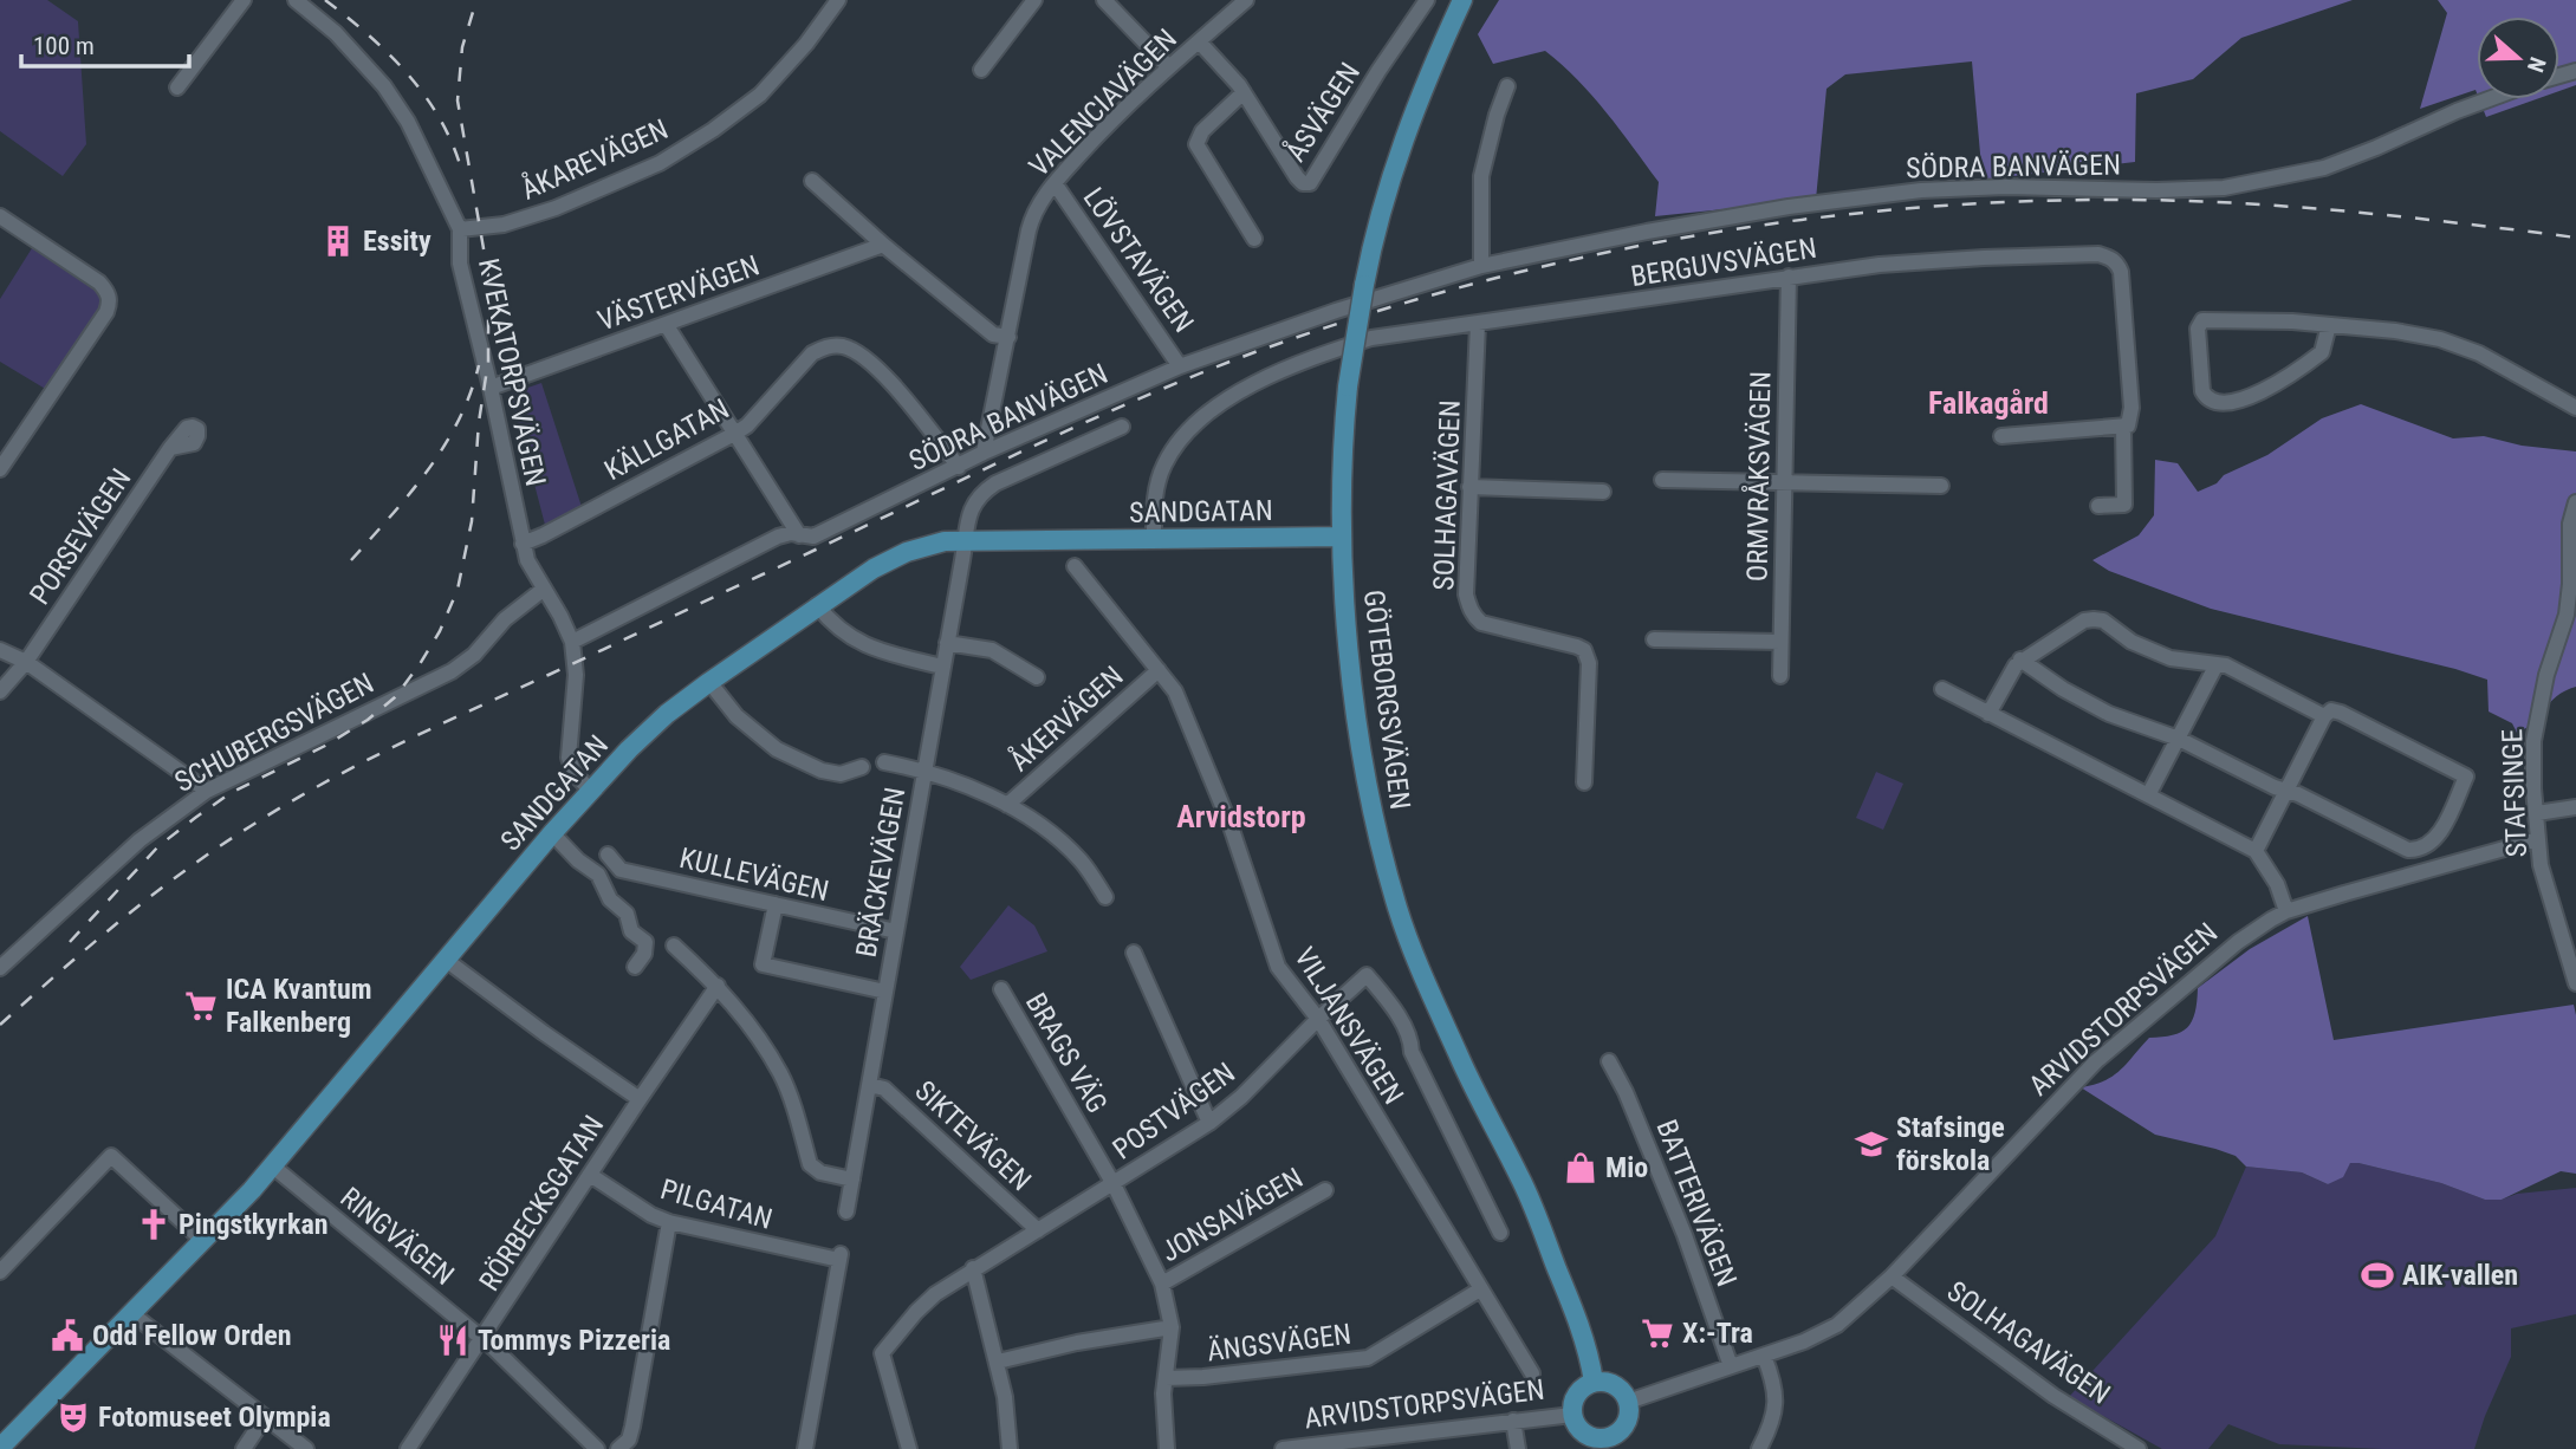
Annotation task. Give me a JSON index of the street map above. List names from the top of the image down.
{
  "streets": {
    "main road": ["SANDGATAN", "GÖTEBORGSVÄGEN", "ARVIDSTORPSVÄGEN"],
    "street": [
      "VALENCIAVÄGEN",
      "ÅSVÄGEN",
      "ÅKAREVÄGEN",
      "SÖDRA BANVÄGEN",
      "LÖVSTAVÄGEN",
      "BERGUVSVÄGEN",
      "VÄSTERVÄGEN",
      "KVEKATORPSVÄGEN",
      "KÄLLGATAN",
      "ORMVRÅKSVÄGEN",
      "SOLHAGAVÄGEN",
      "PORSEVÄGEN",
      "ÅKERVÄGEN",
      "SCHUBERGSVÄGEN",
      "STAFSINGE",
      "BRÄCKEVÄGEN",
      "KULLEVÄGEN",
      "VILJANSVÄGEN",
      "BRAGS VÄG",
      "POSTVÄGEN",
      "SIKTEVÄGEN",
      "RÖRBECKSGATAN",
      "BATTERIVÄGEN",
      "PILGATAN",
      "JONSAVÄGEN",
      "RINGVÄGEN",
      "ÄNGSVÄGEN"
    ]
  },
  "crossings": [
    ["VALENCIAVÄGEN", "ÅSVÄGEN"],
    ["VALENCIAVÄGEN", "SÖDRA BANVÄGEN"],
    ["VALENCIAVÄGEN", "LÖVSTAVÄGEN"],
    ["ÅKAREVÄGEN", "KVEKATORPSVÄGEN"],
    ["SÖDRA BANVÄGEN", "LÖVSTAVÄGEN"],
    ["SÖDRA BANVÄGEN", "KVEKATORPSVÄGEN"],
    ["SÖDRA BANVÄGEN", "KÄLLGATAN"],
    ["BERGUVSVÄGEN", "ORMVRÅKSVÄGEN"],
    ["BERGUVSVÄGEN", "SOLHAGAVÄGEN"],
    ["BERGUVSVÄGEN", "SANDGATAN"],
    ["VÄSTERVÄGEN", "KVEKATORPSVÄGEN"],
    ["KVEKATORPSVÄGEN", "KÄLLGATAN"],
    ["KVEKATORPSVÄGEN", "SANDGATAN"],
    ["KVEKATORPSVÄGEN", "SCHUBERGSVÄGEN"],
    ["SOLHAGAVÄGEN", "ARVIDSTORPSVÄGEN"],
    ["SANDGATAN", "GÖTEBORGSVÄGEN"],
    ["SANDGATAN", "BRÄCKEVÄGEN"],
    ["SANDGATAN", "RINGVÄGEN"],
    ["GÖTEBORGSVÄGEN", "ARVIDSTORPSVÄGEN"],
    ["ÅKERVÄGEN", "VILJANSVÄGEN"],
    ["STAFSINGE", "ARVIDSTORPSVÄGEN"],
    ["BRÄCKEVÄGEN", "KULLEVÄGEN"],
    ["BRÄCKEVÄGEN", "SIKTEVÄGEN"],
    ["ARVIDSTORPSVÄGEN", "BATTERIVÄGEN"],
    ["VILJANSVÄGEN", "POSTVÄGEN"],
    ["VILJANSVÄGEN", "ÄNGSVÄGEN"],
    ["BRAGS VÄG", "POSTVÄGEN"],
    ["POSTVÄGEN", "SIKTEVÄGEN"],
    ["RÖRBECKSGATAN", "PILGATAN"],
    ["RÖRBECKSGATAN", "RINGVÄGEN"]
  ],
  "districts": ["Falkagård", "Arvidstorp"],
  "places": {
    "building": ["Essity"],
    "supermarket": ["ICA Kvantum Falkenberg", "X:-Tra"],
    "school or university": ["Stafsinge förskola"],
    "shop": ["Mio"],
    "church": ["Pingstkyrkan"],
    "sports": ["AIK-vallen"],
    "public building": ["Odd Fellow Orden"],
    "restaurant": ["Tommys Pizzeria"],
    "theatre": ["Fotomuseet Olympia"]
  },
  "scale_bar": "100 m",
  "north": "right"
}
